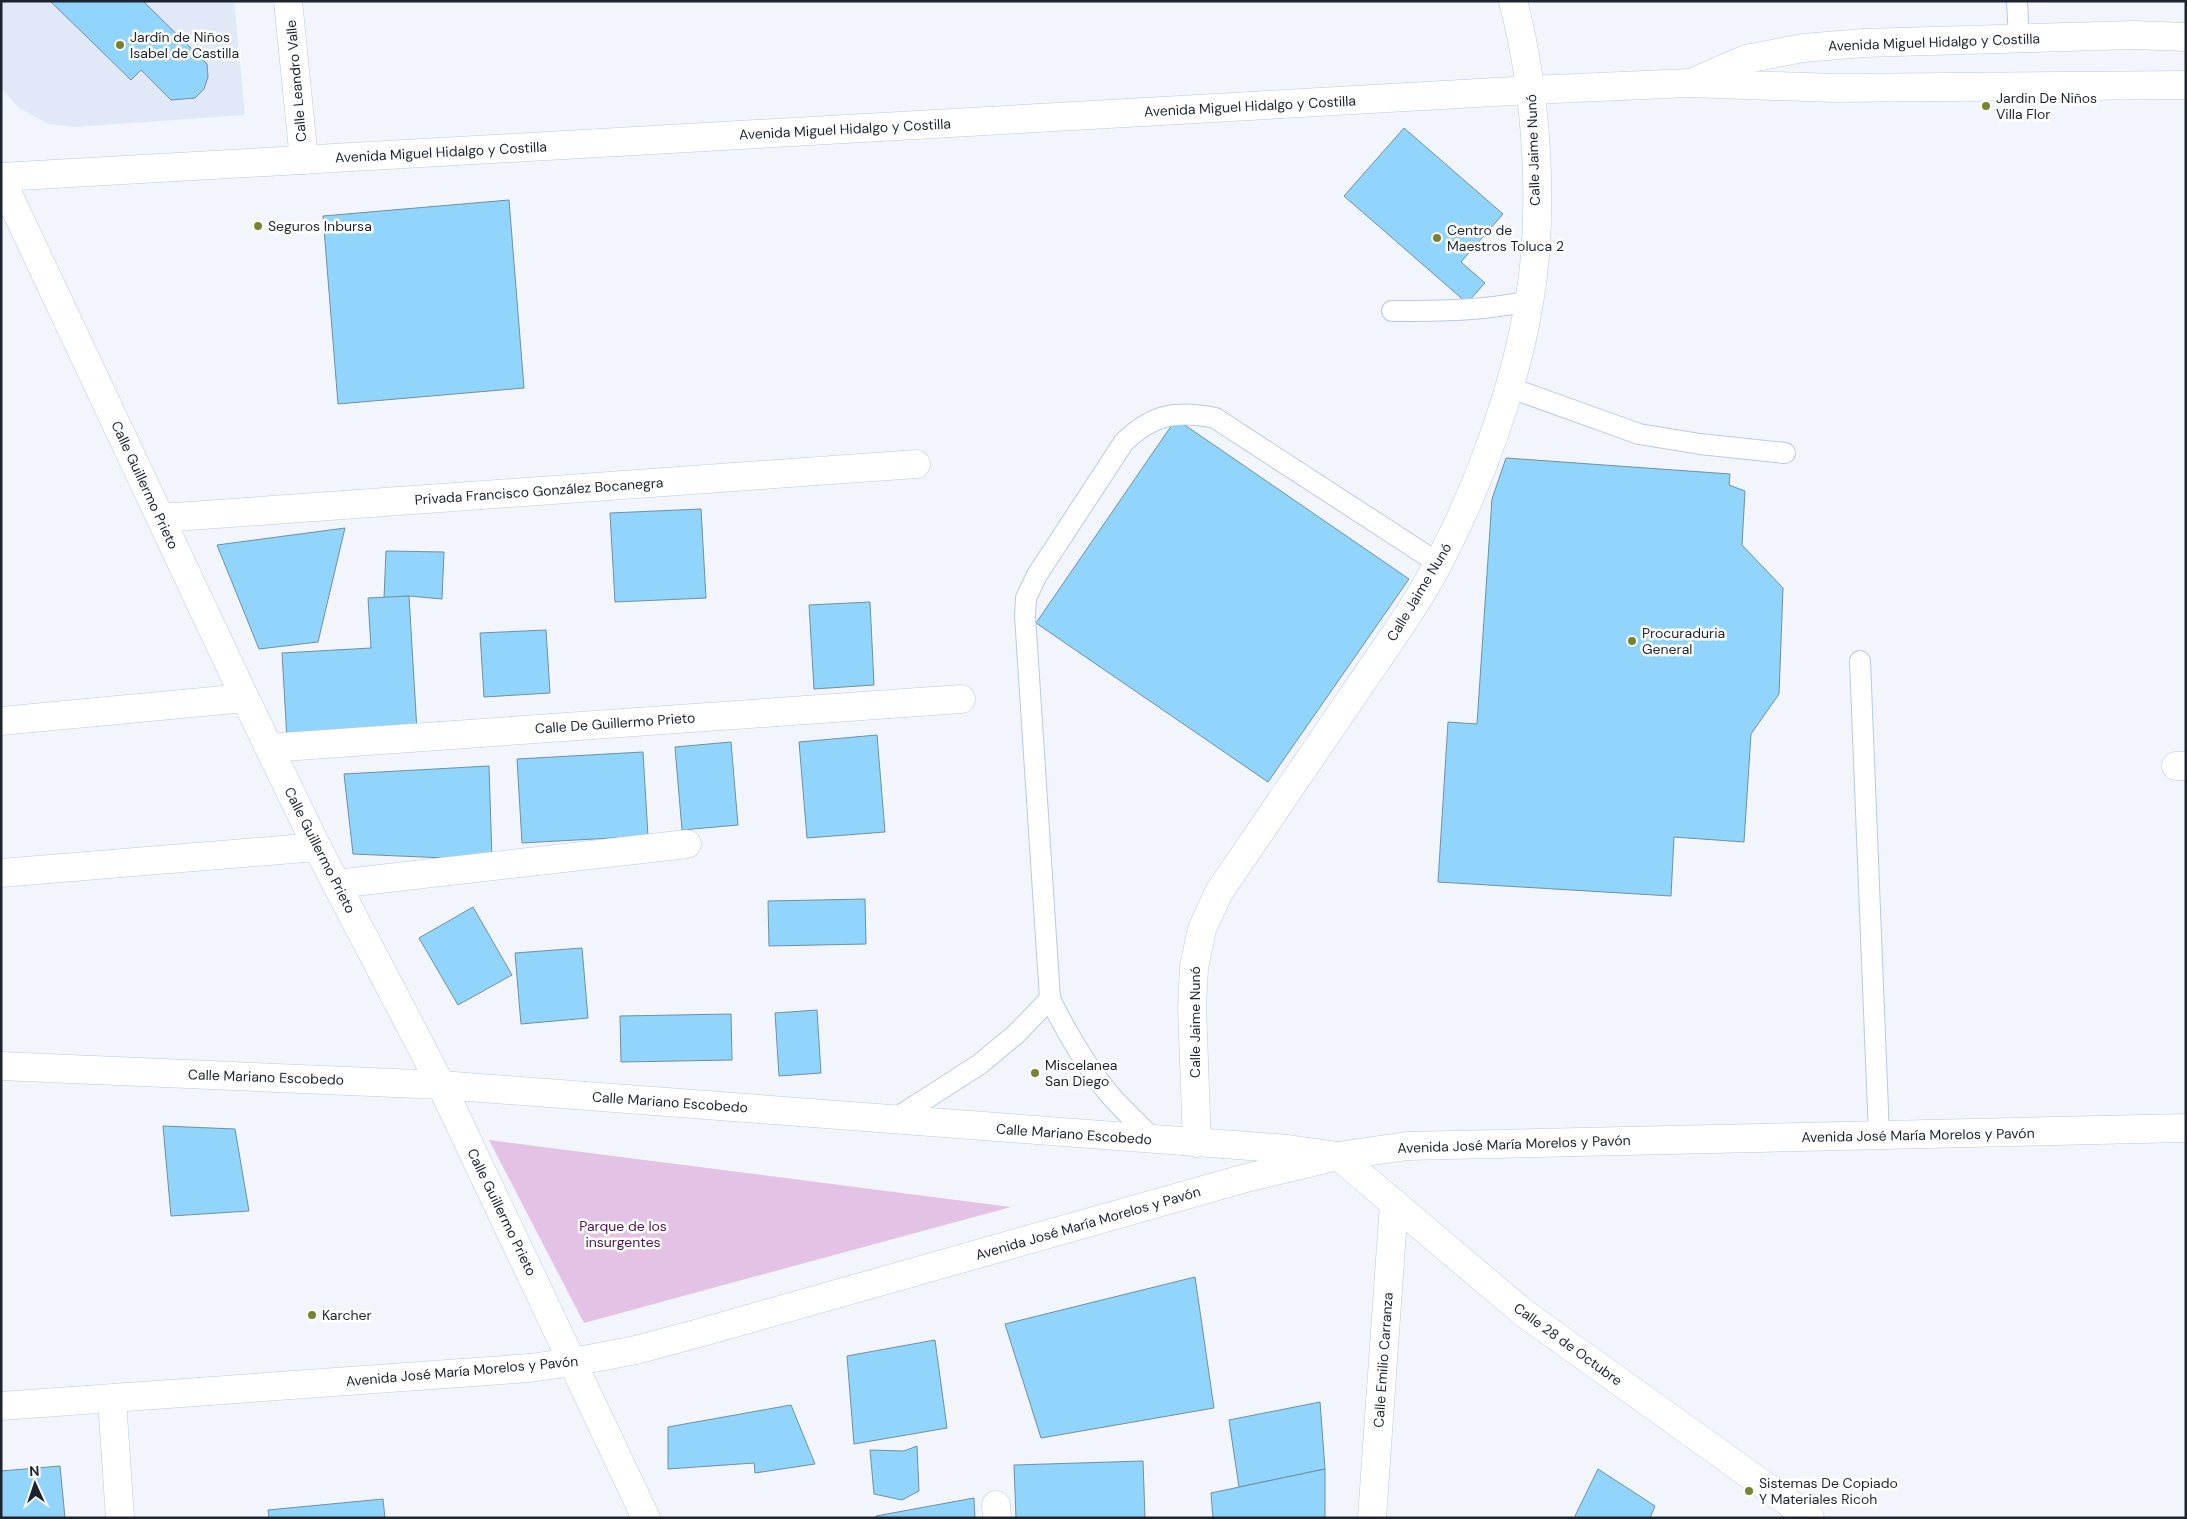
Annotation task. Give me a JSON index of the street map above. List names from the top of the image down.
{
  "streets": {
    "street": [
      "Avenida Miguel Hidalgo y Costilla",
      "Calle Leandro Valle",
      "Calle Jaime Nunó",
      "Calle Guillermo Prieto",
      "Privada Francisco González Bocanegra",
      "Calle De Guillermo Prieto",
      "Calle Mariano Escobedo",
      "Avenida José María Morelos y Pavón",
      "Calle 28 de Octubre",
      "Calle Emilio Carranza"
    ]
  },
  "crossings": [
    ["Avenida Miguel Hidalgo y Costilla", "Calle Leandro Valle"],
    ["Avenida Miguel Hidalgo y Costilla", "Calle Jaime Nunó"],
    ["Avenida Miguel Hidalgo y Costilla", "Calle Guillermo Prieto"],
    ["Calle Jaime Nunó", "Calle Mariano Escobedo"],
    ["Calle Guillermo Prieto", "Privada Francisco González Bocanegra"],
    ["Calle Guillermo Prieto", "Calle De Guillermo Prieto"],
    ["Calle Guillermo Prieto", "Calle Mariano Escobedo"],
    ["Calle Guillermo Prieto", "Avenida José María Morelos y Pavón"],
    ["Calle Mariano Escobedo", "Avenida José María Morelos y Pavón"],
    ["Calle Mariano Escobedo", "Calle 28 de Octubre"],
    ["Avenida José María Morelos y Pavón", "Calle 28 de Octubre"],
    ["Calle 28 de Octubre", "Calle Emilio Carranza"]
  ],
  "parks": ["Parque de los insurgentes"],
  "places": [
    "Jardín de Niños Isabel de Castilla",
    "Jardin De Niños Villa Flor",
    "Seguros Inbursa",
    "Centro de Maestros Toluca 2",
    "Procuraduria General",
    "Miscelanea San Diego",
    "Karcher",
    "Sistemas De Copiado Y Materiales Ricoh"
  ],
  "north": "top"
}
